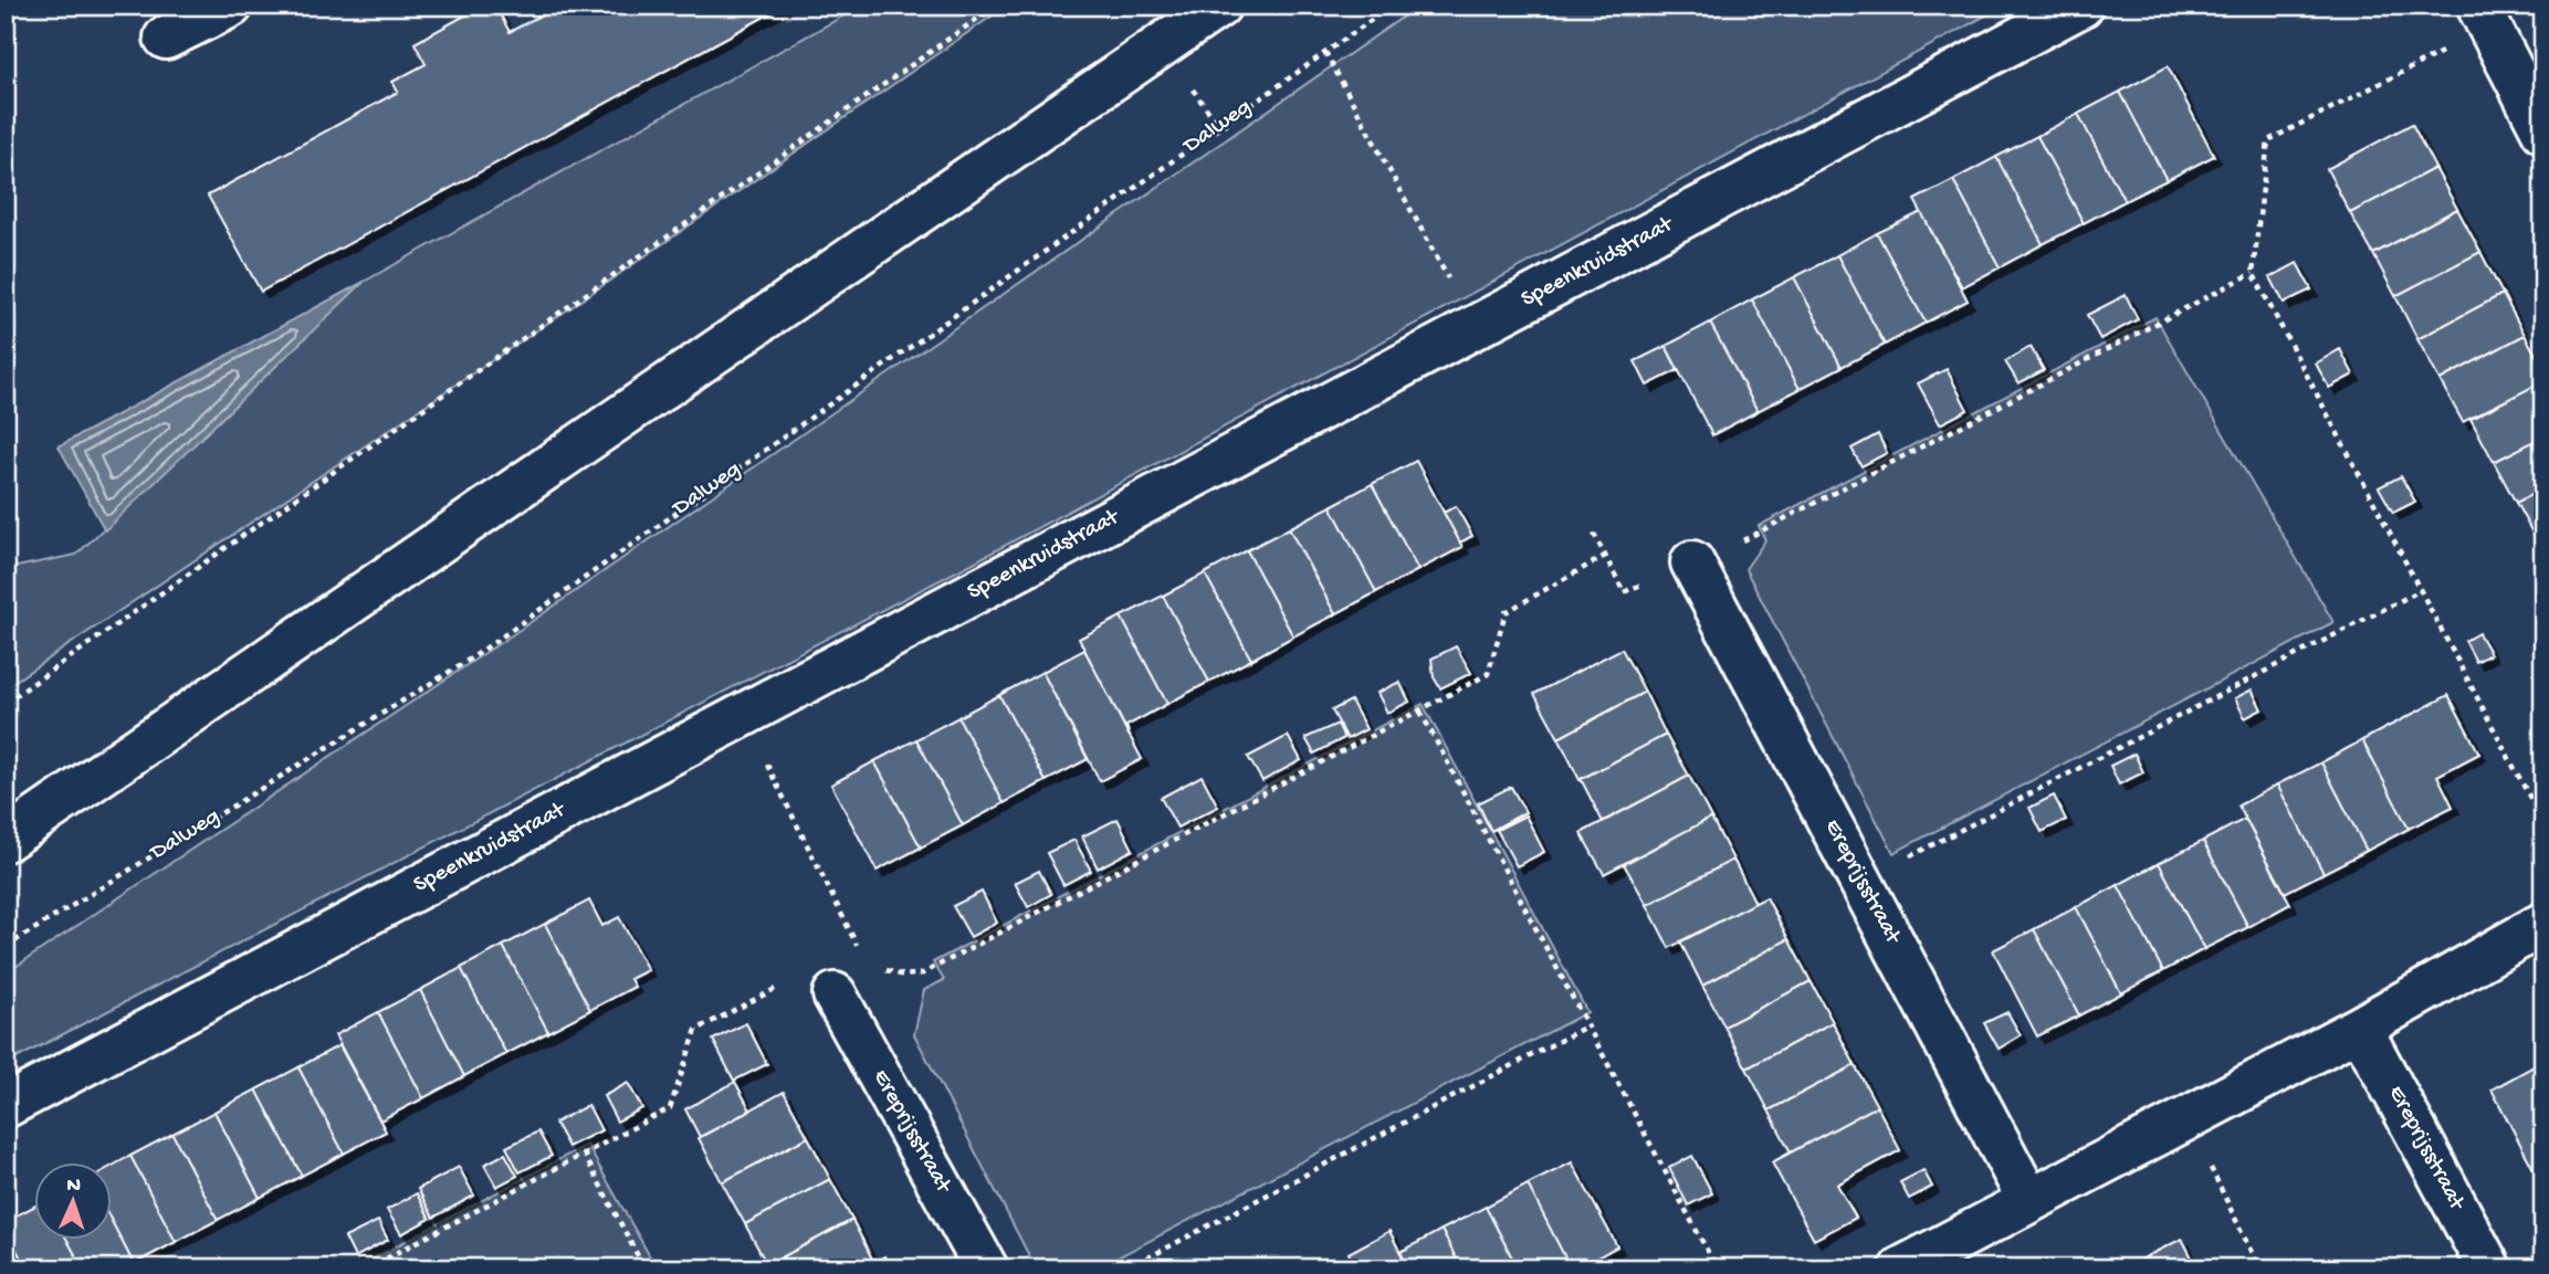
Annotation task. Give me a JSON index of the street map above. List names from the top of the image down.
{
  "streets": {
    "street": ["Speenkruidstraat", "Ereprijsstraat"],
    "path": ["Dalweg"]
  },
  "north": "top"
}
